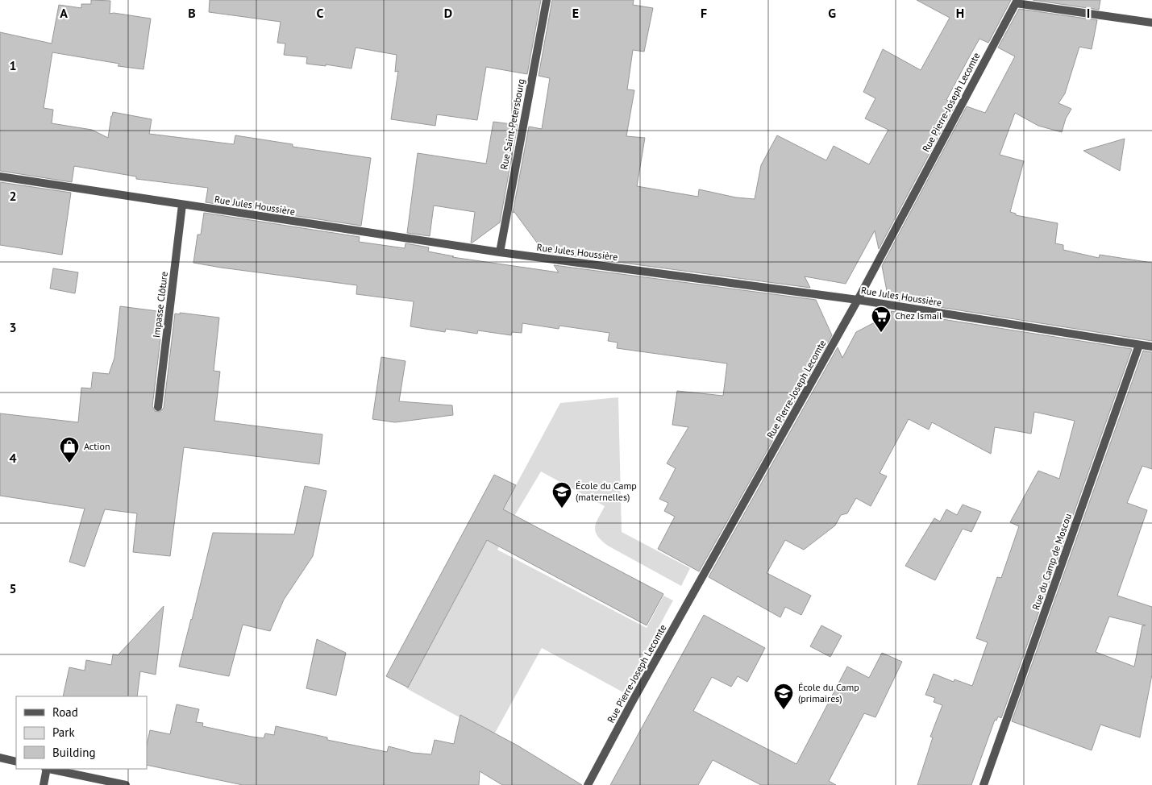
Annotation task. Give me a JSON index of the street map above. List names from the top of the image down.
{
  "streets": {
    "street": [
      "Rue Pierre-Joseph Lecomte",
      "Rue Saint-Petersbourg",
      "Rue Jules Houssière",
      "Impasse Clôture",
      "Rue du Camp de Moscou"
    ]
  },
  "crossings": [
    ["Rue Pierre-Joseph Lecomte", "Rue Jules Houssière"],
    ["Rue Saint-Petersbourg", "Rue Jules Houssière"],
    ["Rue Jules Houssière", "Impasse Clôture"],
    ["Rue Jules Houssière", "Rue du Camp de Moscou"]
  ],
  "places": {
    "supermarket": ["Chez Ismail"],
    "shop": ["Action"],
    "school or university": ["École du Camp (maternelles)", "École du Camp (primaires)"]
  },
  "legend": ["Road", "Park", "Building"],
  "grid": {
    "columns": [
      "A",
      "B",
      "C",
      "D",
      "E",
      "F",
      "G",
      "H",
      "I"
    ],
    "rows": [
      "1",
      "2",
      "3",
      "4",
      "5"
    ]
  }
}
